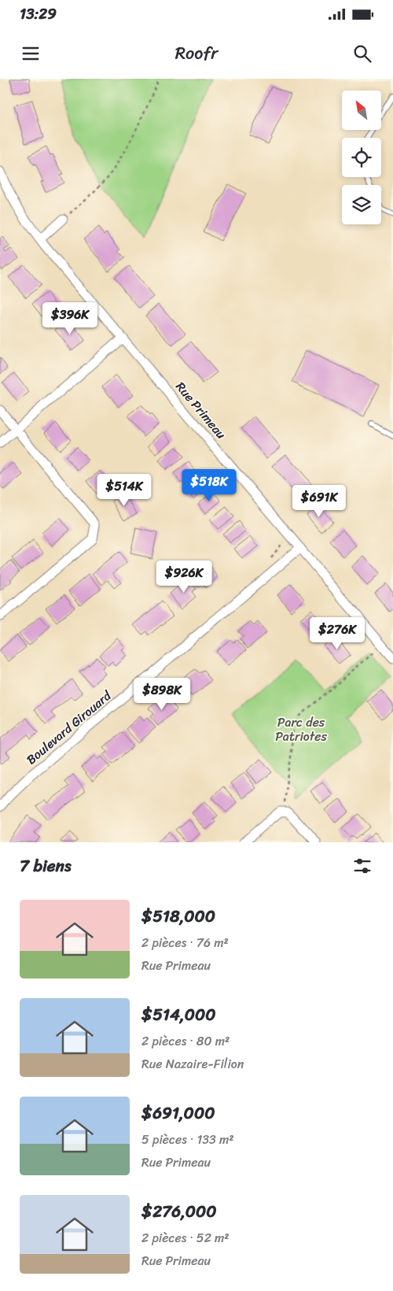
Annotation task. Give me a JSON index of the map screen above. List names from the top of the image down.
{
  "streets": {
    "street": ["Rue Primeau", "Boulevard Girouard"]
  },
  "crossings": [
    ["Rue Primeau", "Boulevard Girouard"]
  ],
  "parks": ["Parc des Patriotes"],
  "north": "top left",
  "page": {
    "status": "13:29",
    "header": "Roofr",
    "price": [
      "$396K",
      "$518K",
      "$514K",
      "$691K",
      "$926K",
      "$276K",
      "$898K"
    ],
    "heading": "7 biens",
    "list": [
      {
        "name": "$518,000",
        "note": "2 pièces · 76 m² · Rue Primeau"
      },
      {
        "name": "$514,000",
        "note": "2 pièces · 80 m² · Rue Nazaire-Filion"
      },
      {
        "name": "$691,000",
        "note": "5 pièces · 133 m² · Rue Primeau"
      },
      {
        "name": "$276,000",
        "note": "2 pièces · 52 m² · Rue Primeau"
      }
    ]
  }
}
